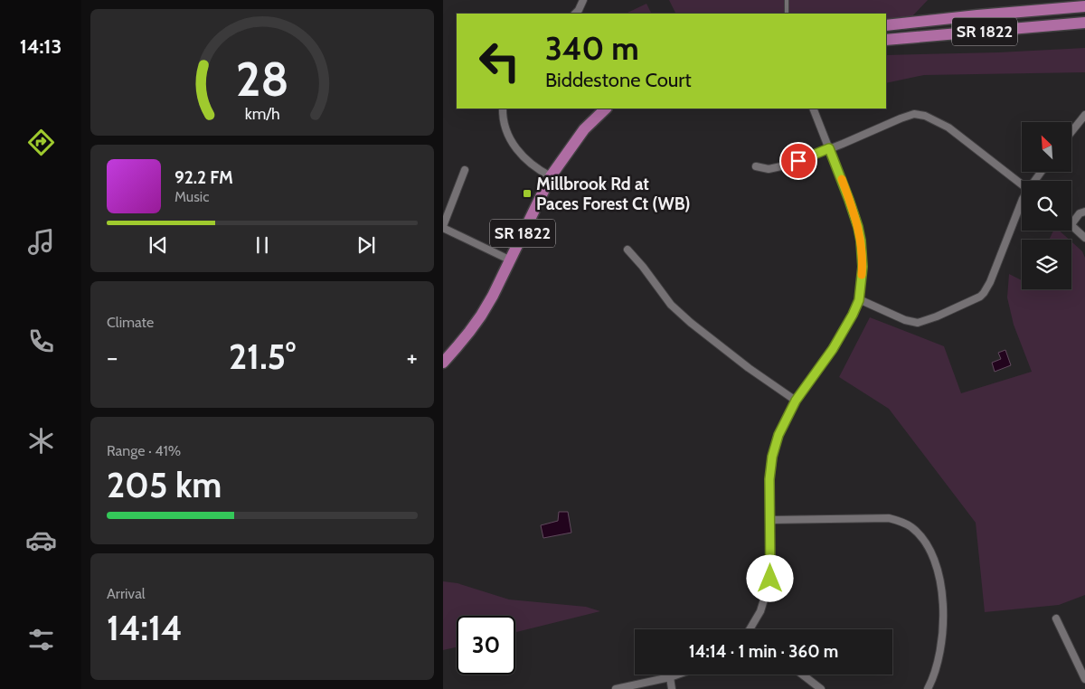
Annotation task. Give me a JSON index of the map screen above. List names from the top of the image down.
{
  "streets": {
    "main road": ["SR 1822"]
  },
  "places": {
    "transit": ["Millbrook Rd at Paces Forest Ct (WB)"]
  },
  "north": "top left",
  "page": {
    "tabs": "14:13",
    "turn": ["340 m", "Biddestone Court"],
    "song": ["92.2 FM", "Music"],
    "tile": [
      "Climate",
      ["Range · 41%", "205 km"],
      ["Arrival", "14:14"]
    ],
    "heat": ["−", "21.5°", "+"],
    "limit": "30",
    "trip": "14:14 · 1 min · 360 m",
    "gauge": ["28", "km/h"]
  }
}
